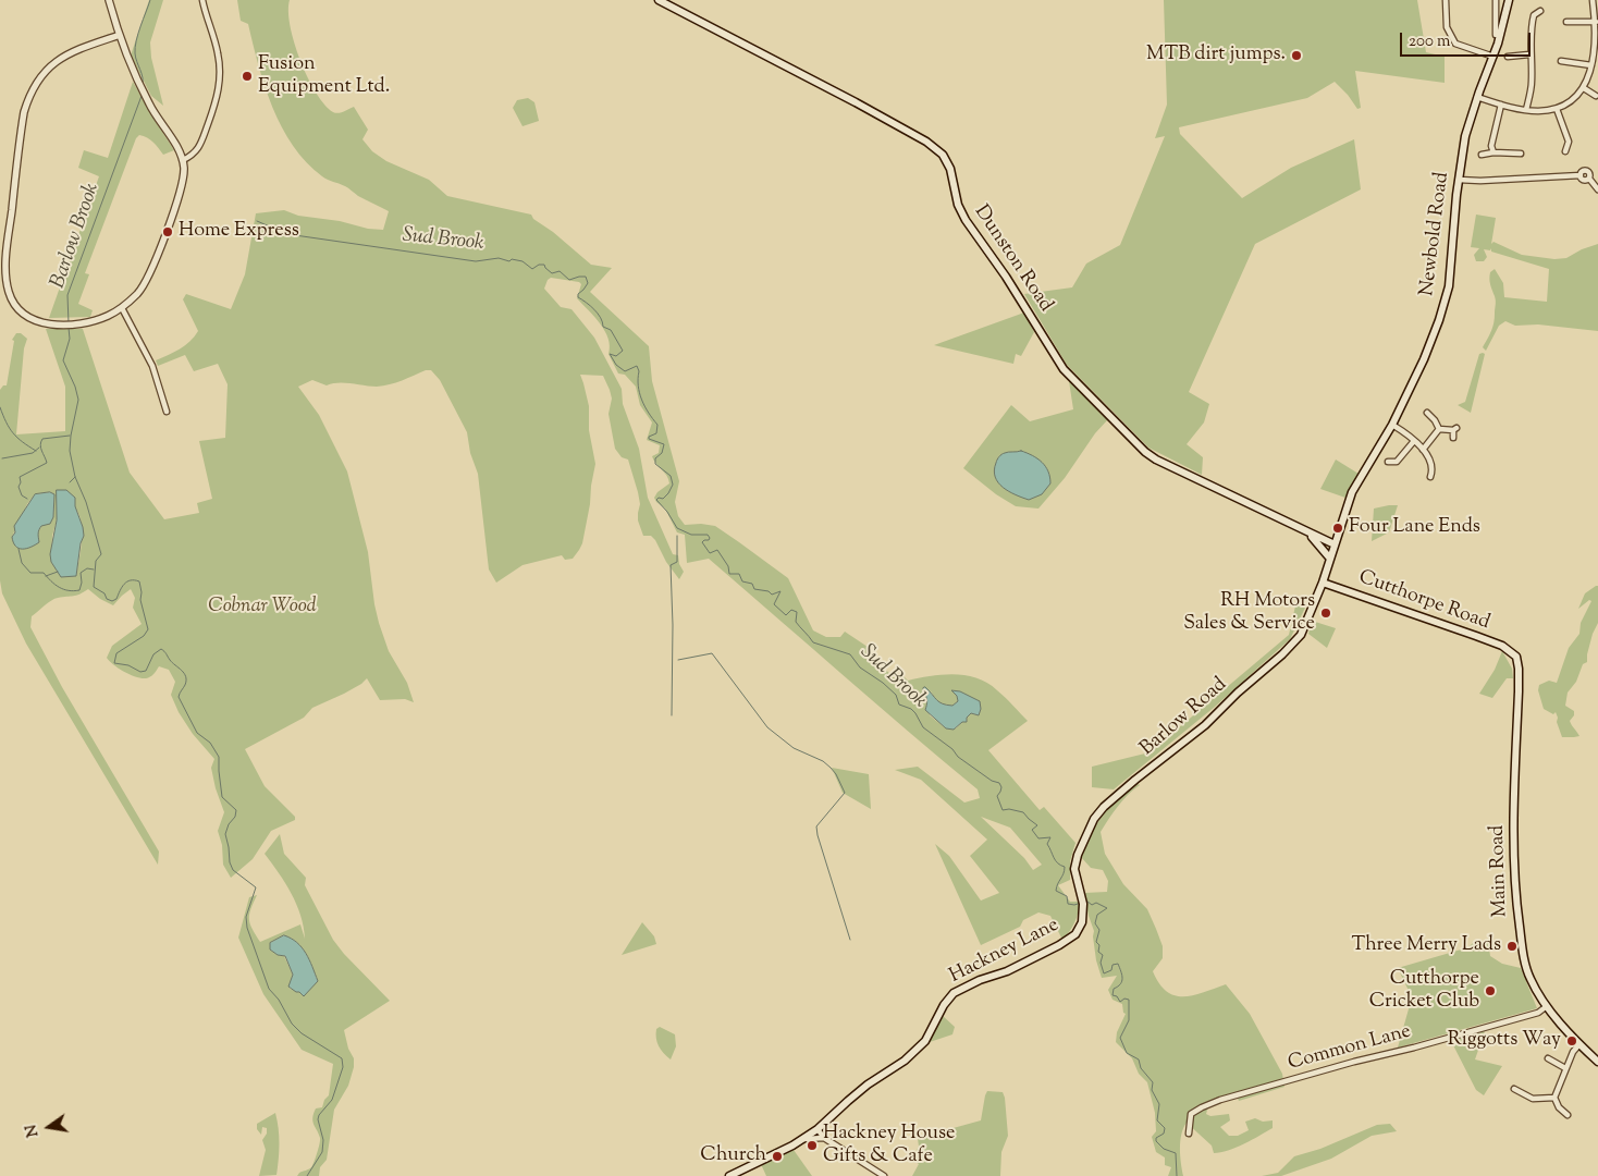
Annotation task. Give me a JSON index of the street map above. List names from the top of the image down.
{
  "streets": {
    "main road": [
      "Newbold Road",
      "Dunston Road",
      "Cutthorpe Road",
      "Barlow Road",
      "Main Road",
      "Hackney Lane"
    ],
    "street": ["Common Lane"]
  },
  "crossings": [
    ["Newbold Road", "Dunston Road"],
    ["Newbold Road", "Cutthorpe Road"],
    ["Newbold Road", "Barlow Road"],
    ["Cutthorpe Road", "Barlow Road"],
    ["Cutthorpe Road", "Main Road"],
    ["Barlow Road", "Hackney Lane"],
    ["Main Road", "Common Lane"]
  ],
  "water": ["Barlow Brook", "Sud Brook"],
  "parks": ["Cobnar Wood"],
  "places": [
    "MTB dirt jumps.",
    "Fusion Equipment Ltd.",
    "Home Express",
    "Four Lane Ends",
    "RH Motors Sales & Service",
    "Three Merry Lads",
    "Cutthorpe Cricket Club",
    "Riggotts Way",
    "Hackney House Gifts & Cafe",
    "Church"
  ],
  "scale_bar": "200 m",
  "north": "left"
}
